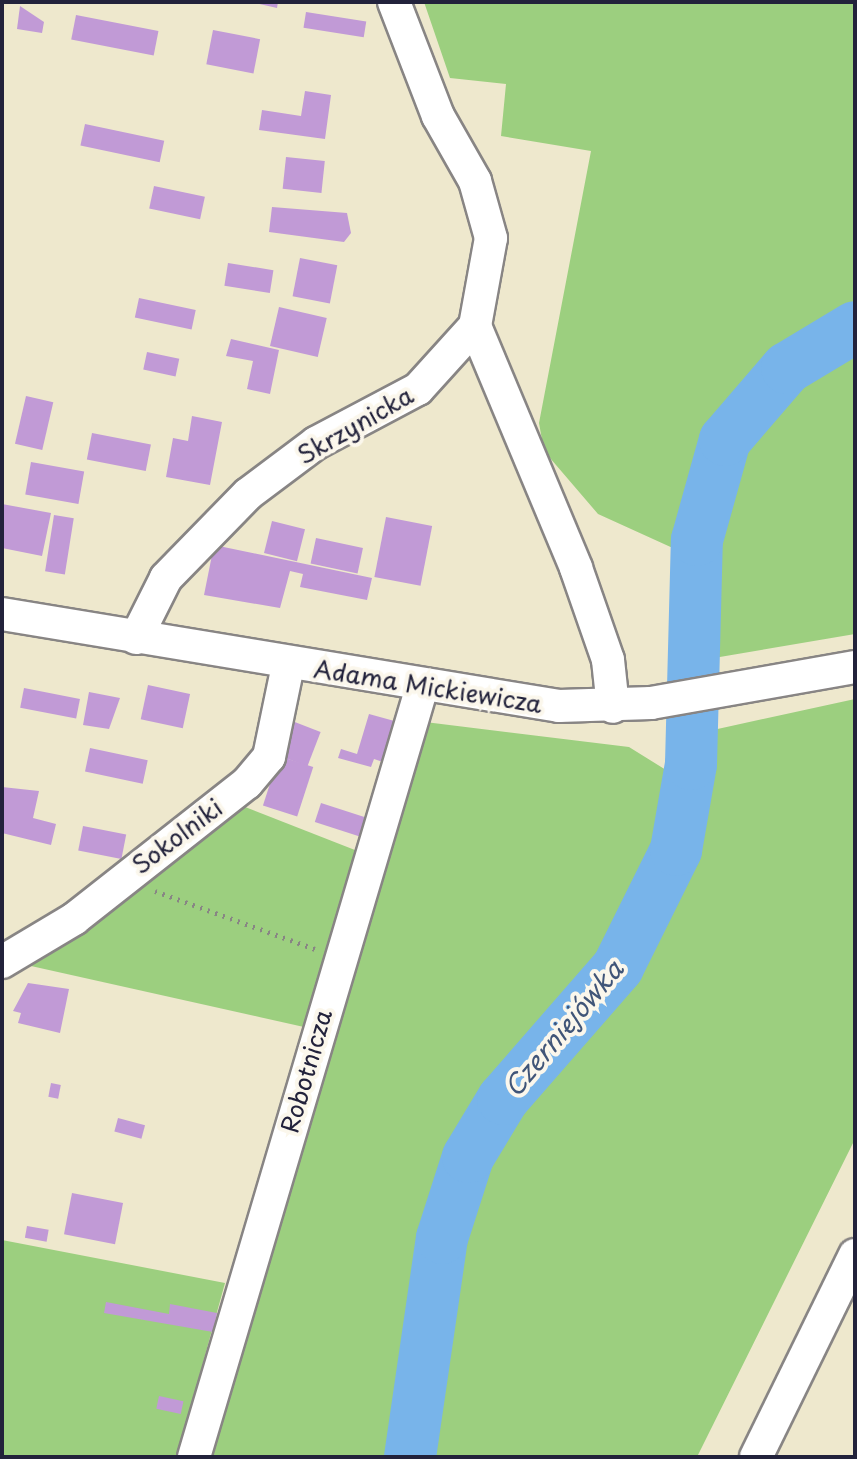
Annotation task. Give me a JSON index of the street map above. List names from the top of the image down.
{
  "streets": {
    "street": [
      "Skrzynicka",
      "Adama Mickiewicza",
      "Sokolniki",
      "Robotnicza"
    ]
  },
  "crossings": [
    ["Skrzynicka", "Adama Mickiewicza"],
    ["Adama Mickiewicza", "Sokolniki"],
    ["Adama Mickiewicza", "Robotnicza"]
  ],
  "water": ["Czerniejówka"]
}
